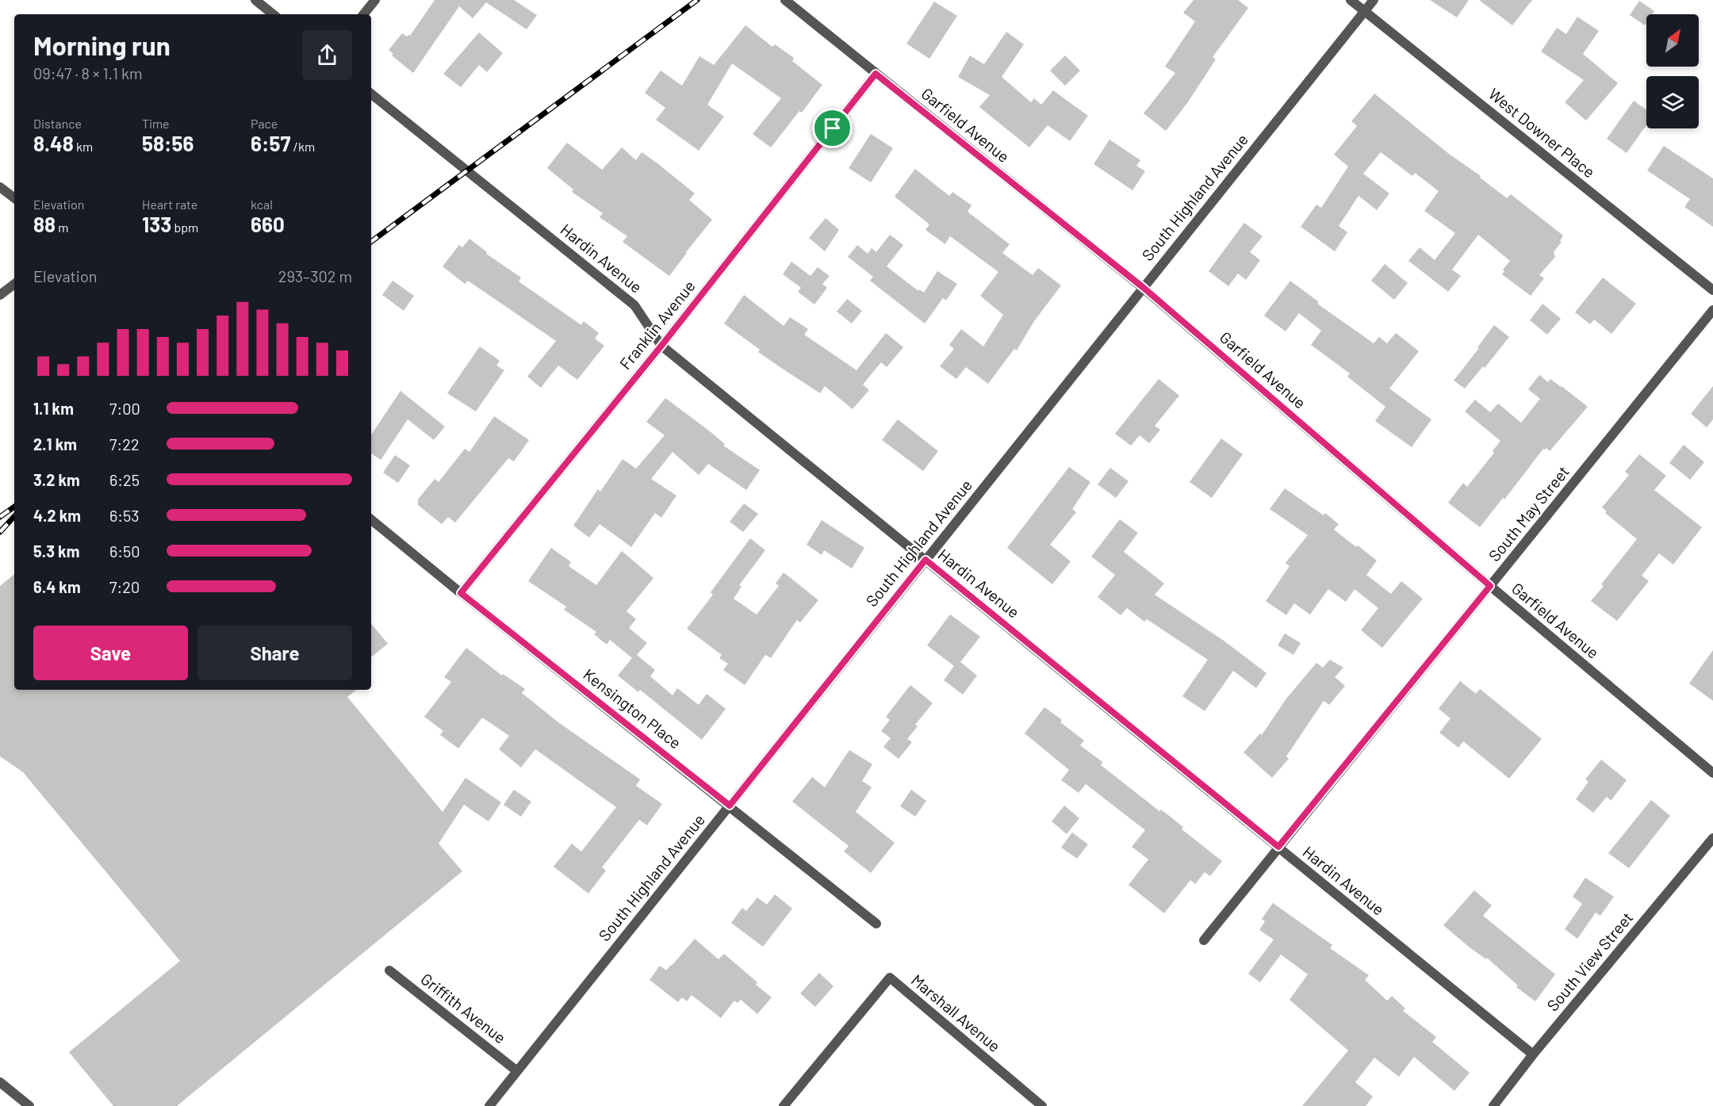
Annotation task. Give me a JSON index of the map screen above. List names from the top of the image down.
{
  "streets": {
    "street": [
      "Garfield Avenue",
      "West Downer Place",
      "South Highland Avenue",
      "Hardin Avenue",
      "Franklin Avenue",
      "South May Street",
      "Kensington Place",
      "South View Street",
      "Griffith Avenue",
      "Marshall Avenue"
    ]
  },
  "crossings": [
    ["Garfield Avenue", "South Highland Avenue"],
    ["Garfield Avenue", "Franklin Avenue"],
    ["Garfield Avenue", "South May Street"],
    ["West Downer Place", "South Highland Avenue"],
    ["South Highland Avenue", "Hardin Avenue"],
    ["South Highland Avenue", "Kensington Place"],
    ["South Highland Avenue", "Griffith Avenue"],
    ["Hardin Avenue", "Franklin Avenue"],
    ["Hardin Avenue", "South May Street"],
    ["Hardin Avenue", "South View Street"],
    ["Franklin Avenue", "Kensington Place"]
  ],
  "north": "top right",
  "page": {
    "heading": ["Morning run", "09:47 · 8 × 1.1 km"],
    "stats": [
      ["Distance", "8.48 km"],
      ["Time", "58:56"],
      ["Pace", "6:57 /km"],
      ["Elevation", "88 m"],
      ["Heart rate", "133 bpm"],
      ["kcal", "660"]
    ],
    "chart": ["Elevation", "293–302 m"],
    "list": [
      {
        "name": "1.1 km",
        "note": "7:00"
      },
      {
        "name": "2.1 km",
        "note": "7:22"
      },
      {
        "name": "3.2 km",
        "note": "6:25"
      },
      {
        "name": "4.2 km",
        "note": "6:53"
      },
      {
        "name": "5.3 km",
        "note": "6:50"
      },
      {
        "name": "6.4 km",
        "note": "7:20"
      }
    ],
    "buttons": ["Save", "Share"]
  }
}
